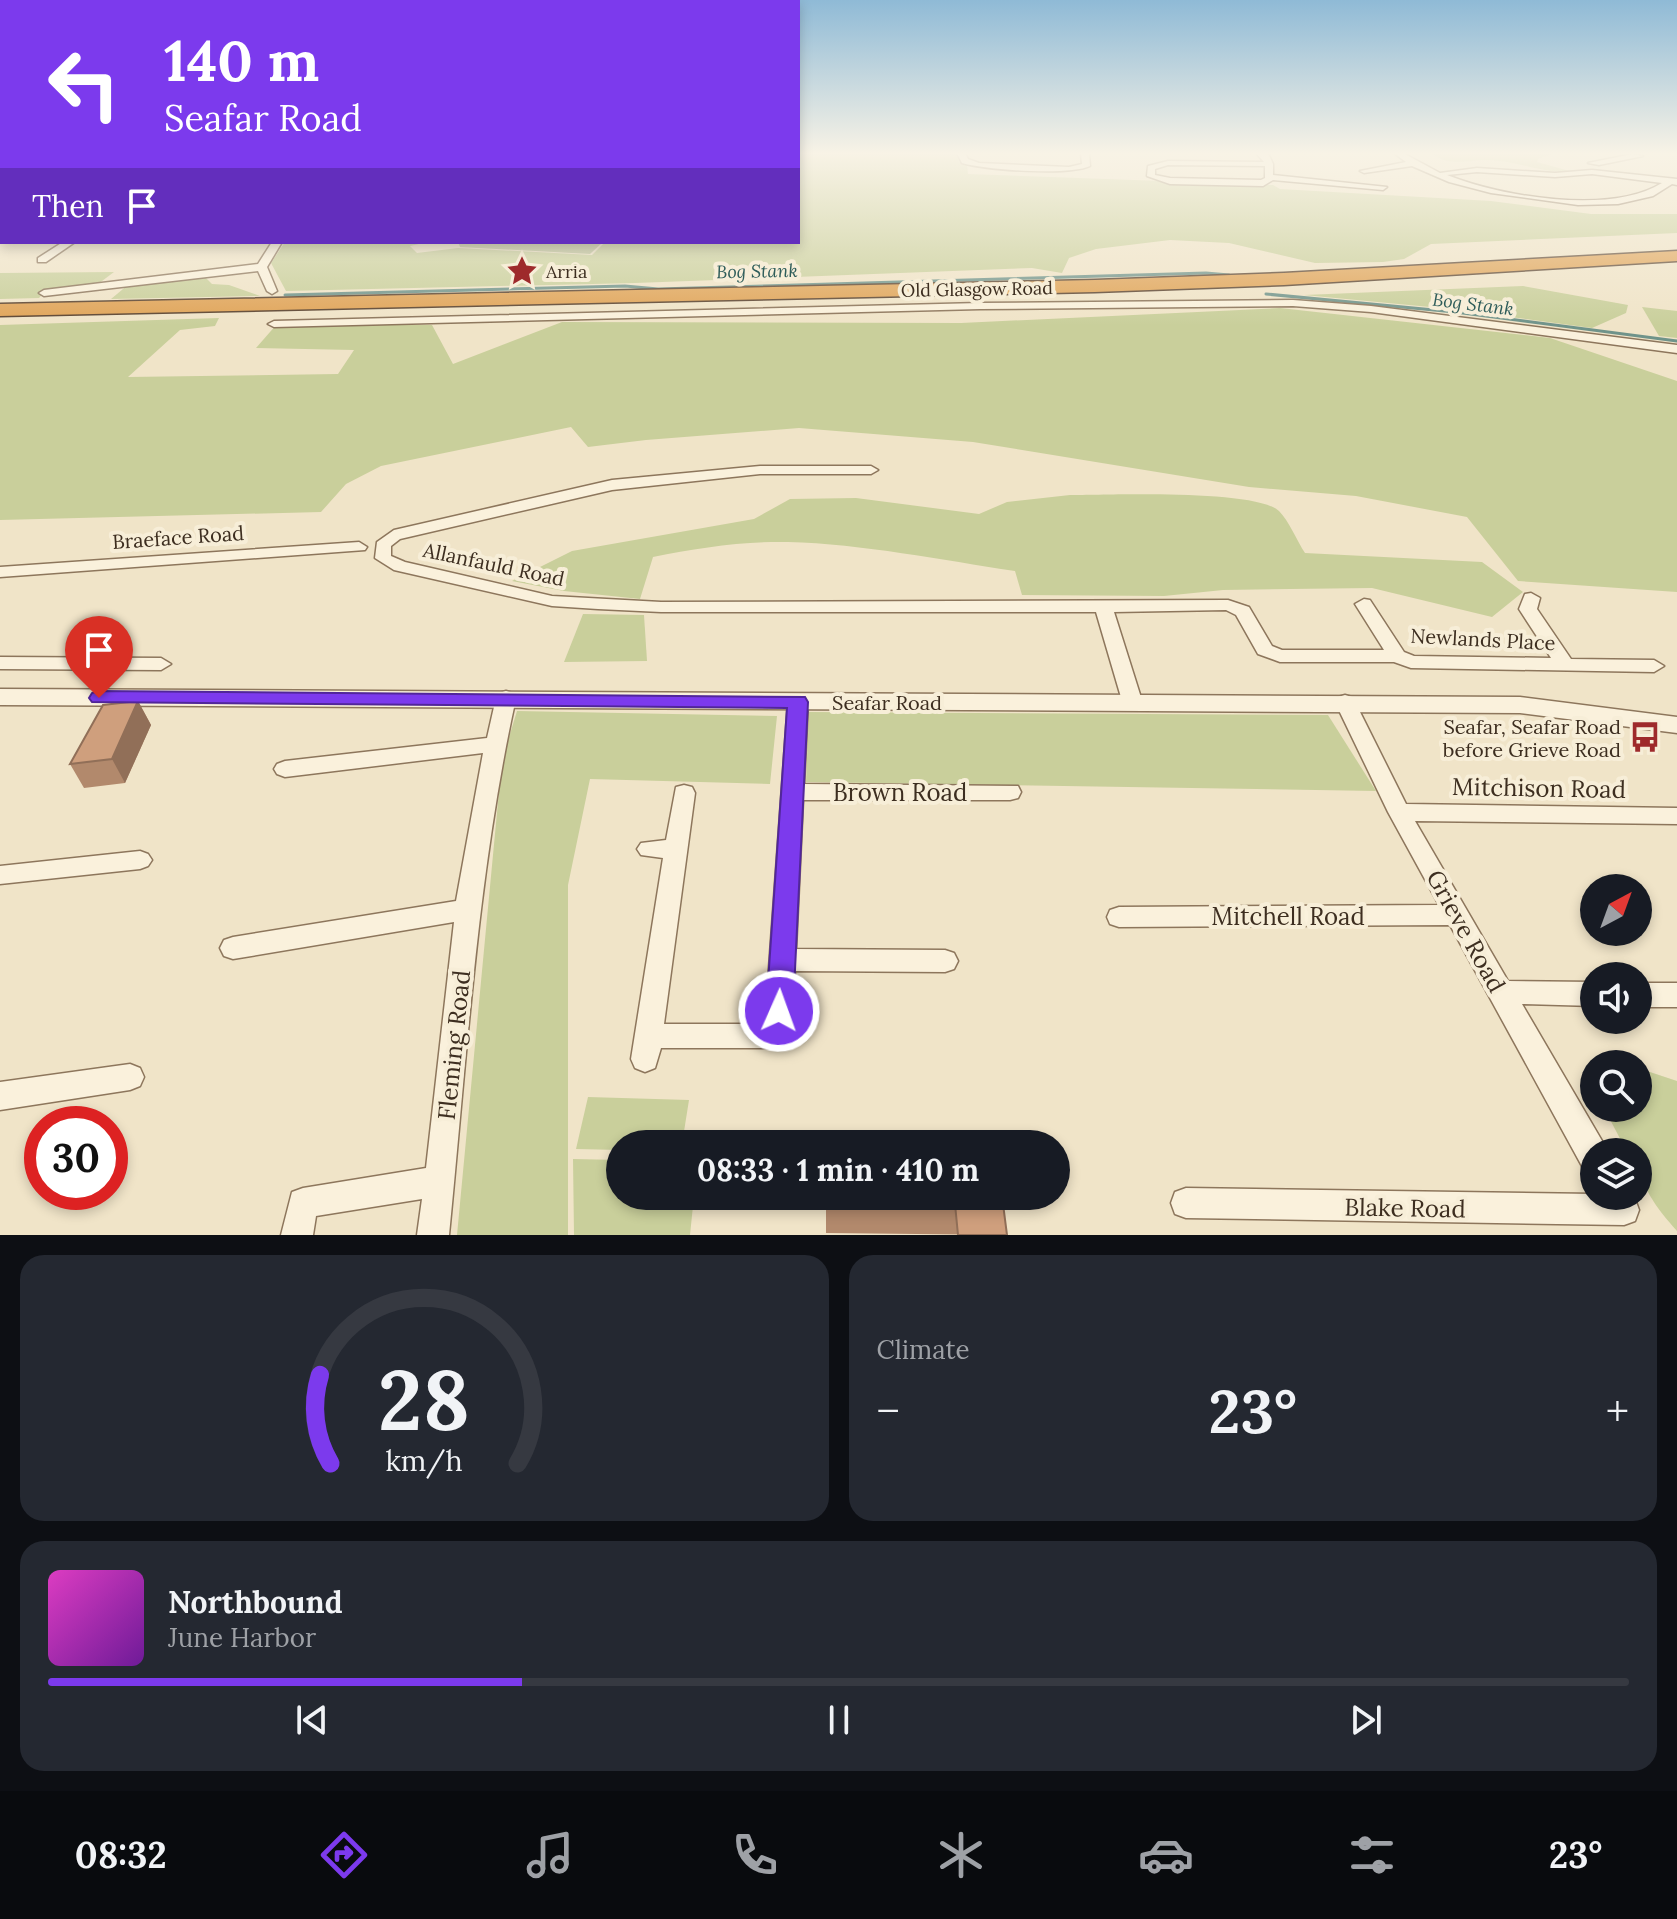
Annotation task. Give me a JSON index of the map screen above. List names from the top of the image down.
{
  "streets": {
    "street": [
      "Old Glasgow Road",
      "Braeface Road",
      "Allanfauld Road",
      "Newlands Place",
      "Seafar Road",
      "Mitchison Road",
      "Brown Road",
      "Mitchell Road",
      "Grieve Road",
      "Fleming Road",
      "Blake Road"
    ]
  },
  "crossings": [
    ["Allanfauld Road", "Newlands Place"],
    ["Seafar Road", "Grieve Road"],
    ["Seafar Road", "Fleming Road"],
    ["Mitchison Road", "Grieve Road"],
    ["Mitchell Road", "Grieve Road"]
  ],
  "water": ["Bog Stank"],
  "places": {
    "place": ["Arria"],
    "bus stop": ["Seafar, Seafar Road before Grieve Road"]
  },
  "north": "top right",
  "page": {
    "turn": ["140 m", "Seafar Road"],
    "then": "Then",
    "limit": "30",
    "trip": "08:33 · 1 min · 410 m",
    "tile": "Climate",
    "heat": ["−", "23°", "+"],
    "song": ["Northbound", "June Harbor"],
    "tabs": ["08:32", "23°"],
    "gauge": ["28", "km/h"]
  }
}
